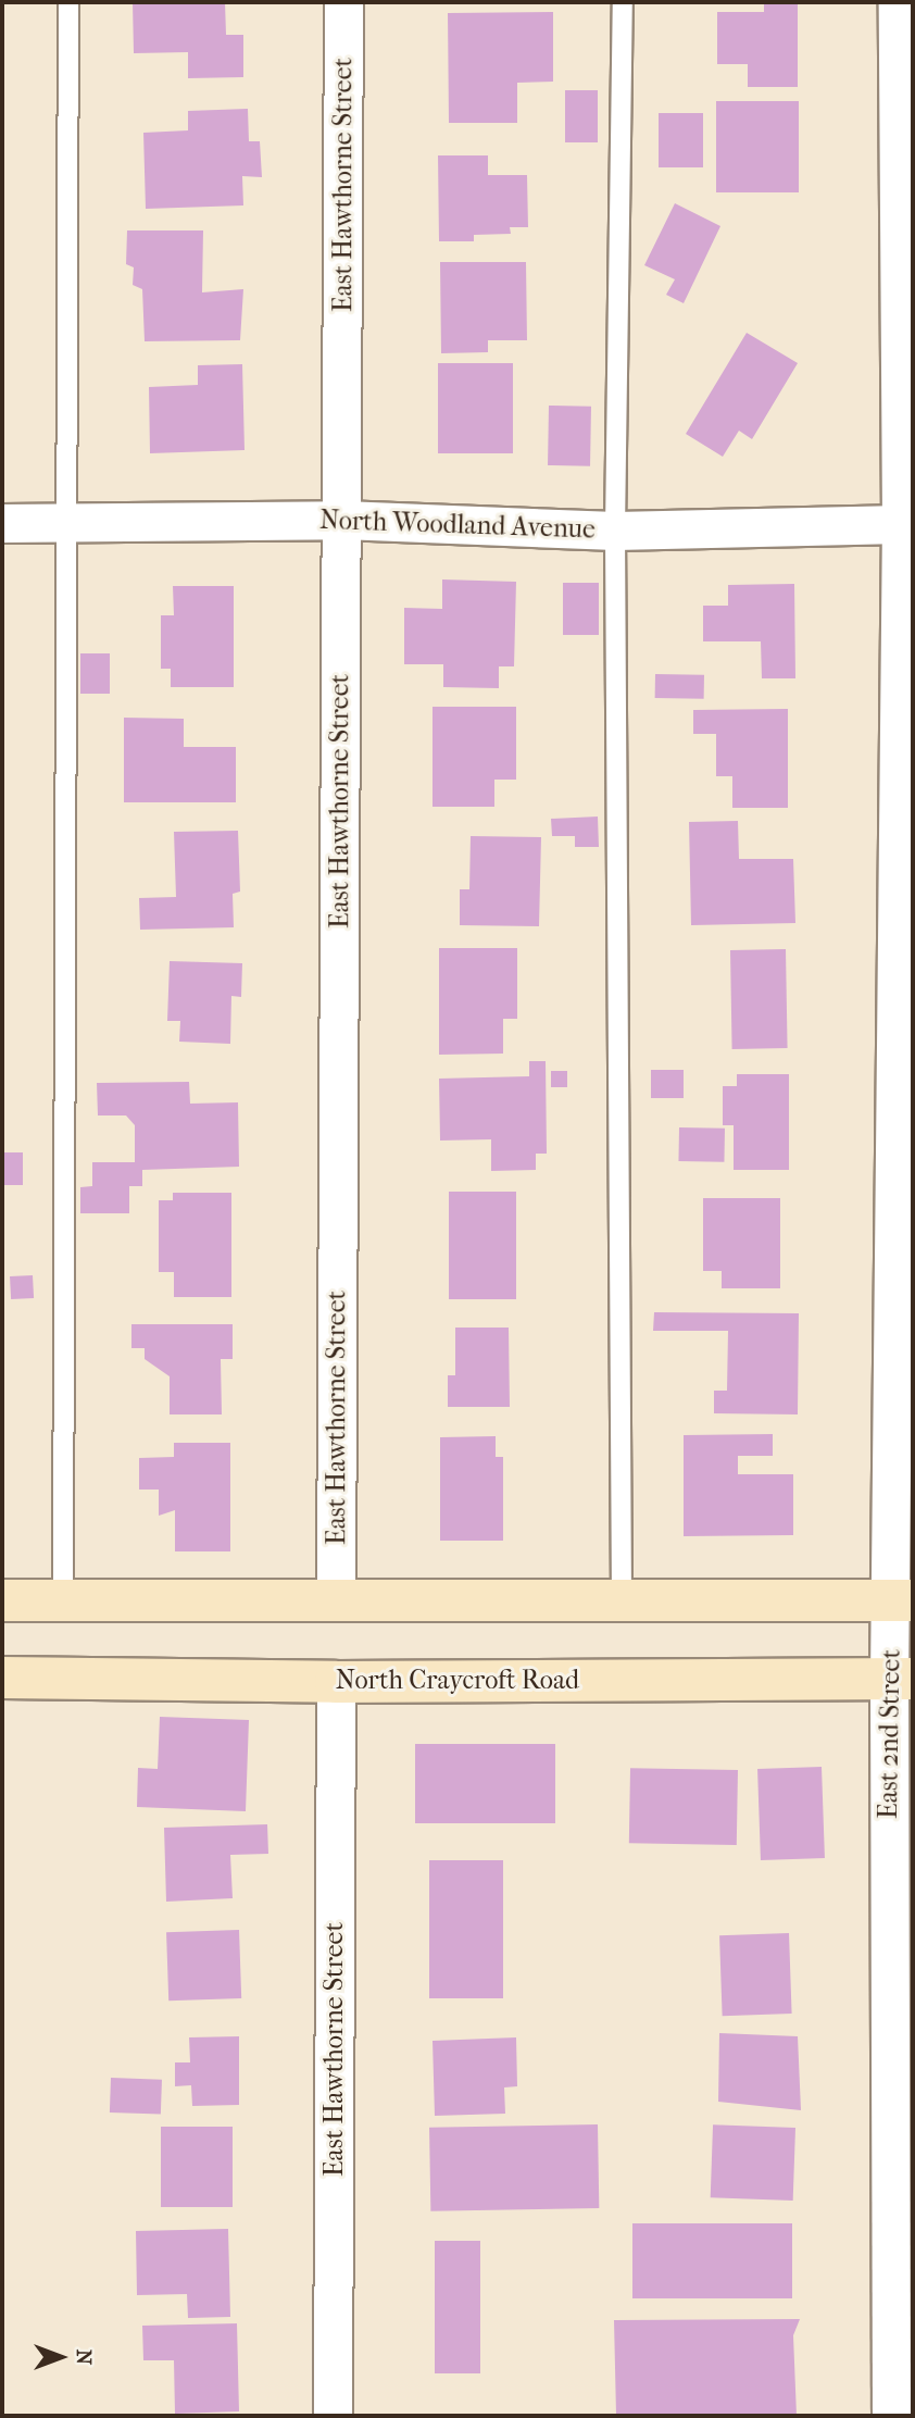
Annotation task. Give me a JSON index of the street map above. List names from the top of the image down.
{
  "streets": {
    "main road": ["North Craycroft Road"],
    "street": ["East Hawthorne Street", "North Woodland Avenue", "East 2nd Street"]
  },
  "crossings": [
    ["East Hawthorne Street", "North Woodland Avenue"],
    ["East Hawthorne Street", "North Craycroft Road"],
    ["North Woodland Avenue", "East 2nd Street"],
    ["North Craycroft Road", "East 2nd Street"]
  ],
  "north": "right"
}
